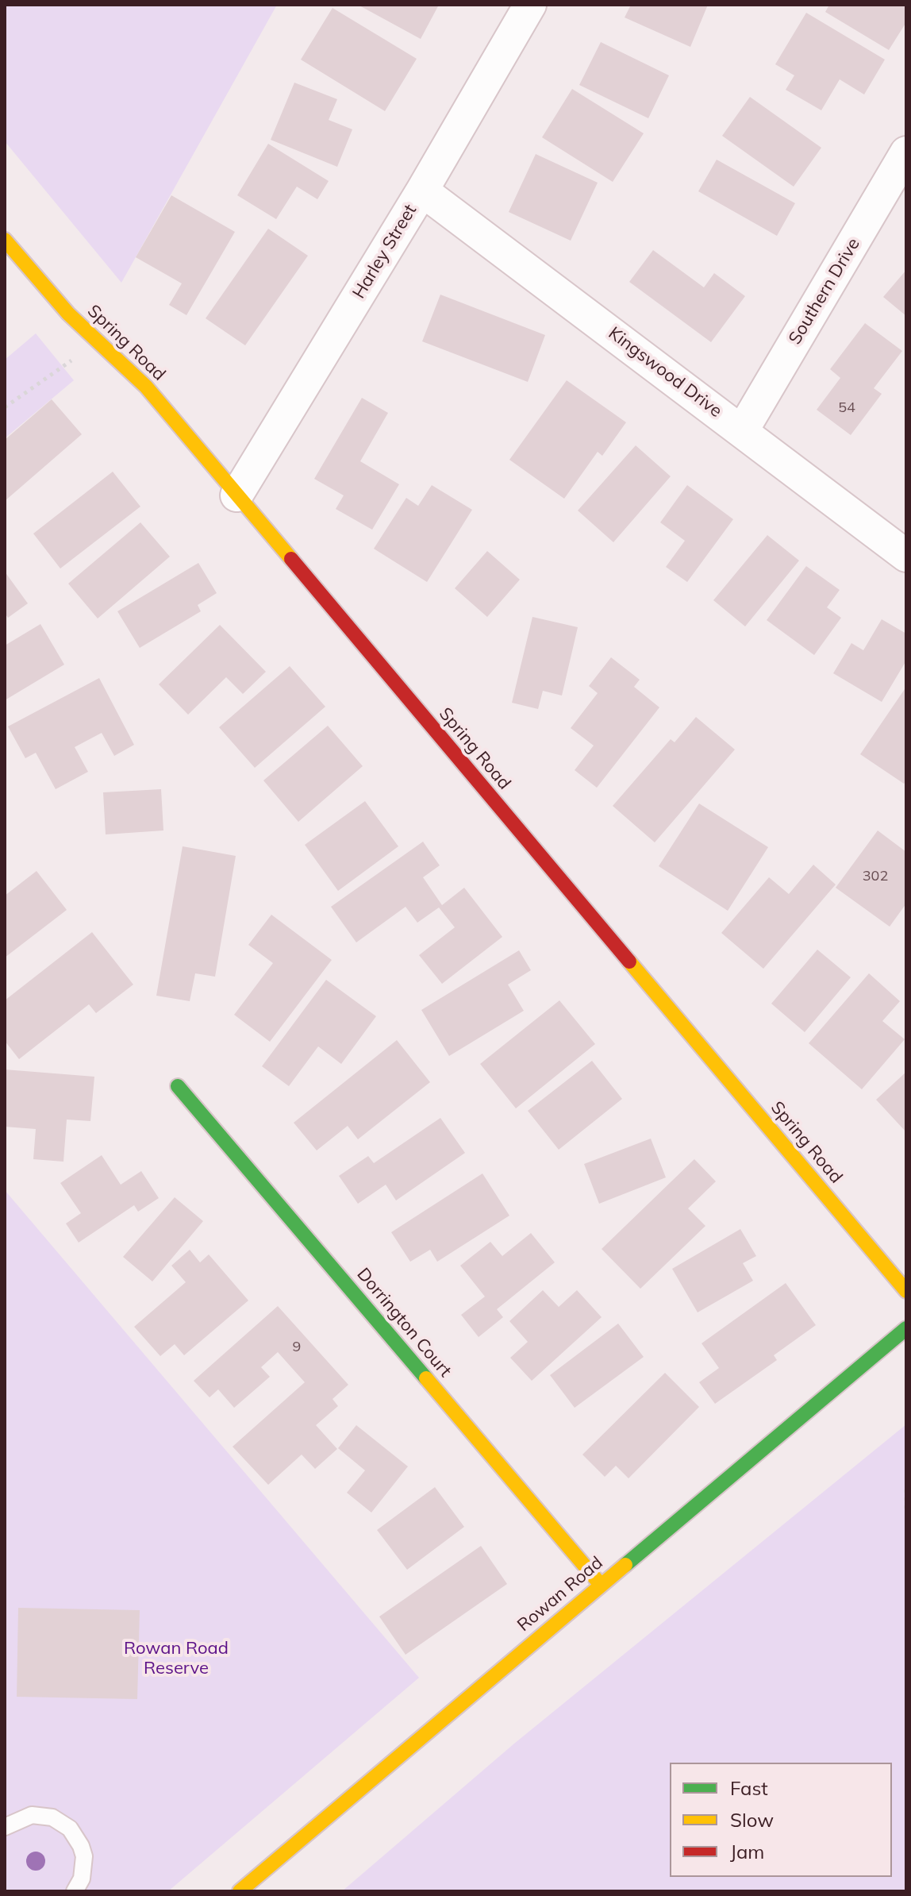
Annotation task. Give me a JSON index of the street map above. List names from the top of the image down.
{
  "streets": {
    "street": [
      "Harley Street",
      "Southern Drive",
      "Spring Road",
      "Kingswood Drive",
      "Dorrington Court",
      "Rowan Road"
    ]
  },
  "crossings": [
    ["Harley Street", "Spring Road"],
    ["Harley Street", "Kingswood Drive"],
    ["Southern Drive", "Kingswood Drive"],
    ["Dorrington Court", "Rowan Road"]
  ],
  "parks": ["Rowan Road Reserve"],
  "house_numbers": ["54", "302", "9"],
  "legend": ["Fast", "Slow", "Jam"]
}
